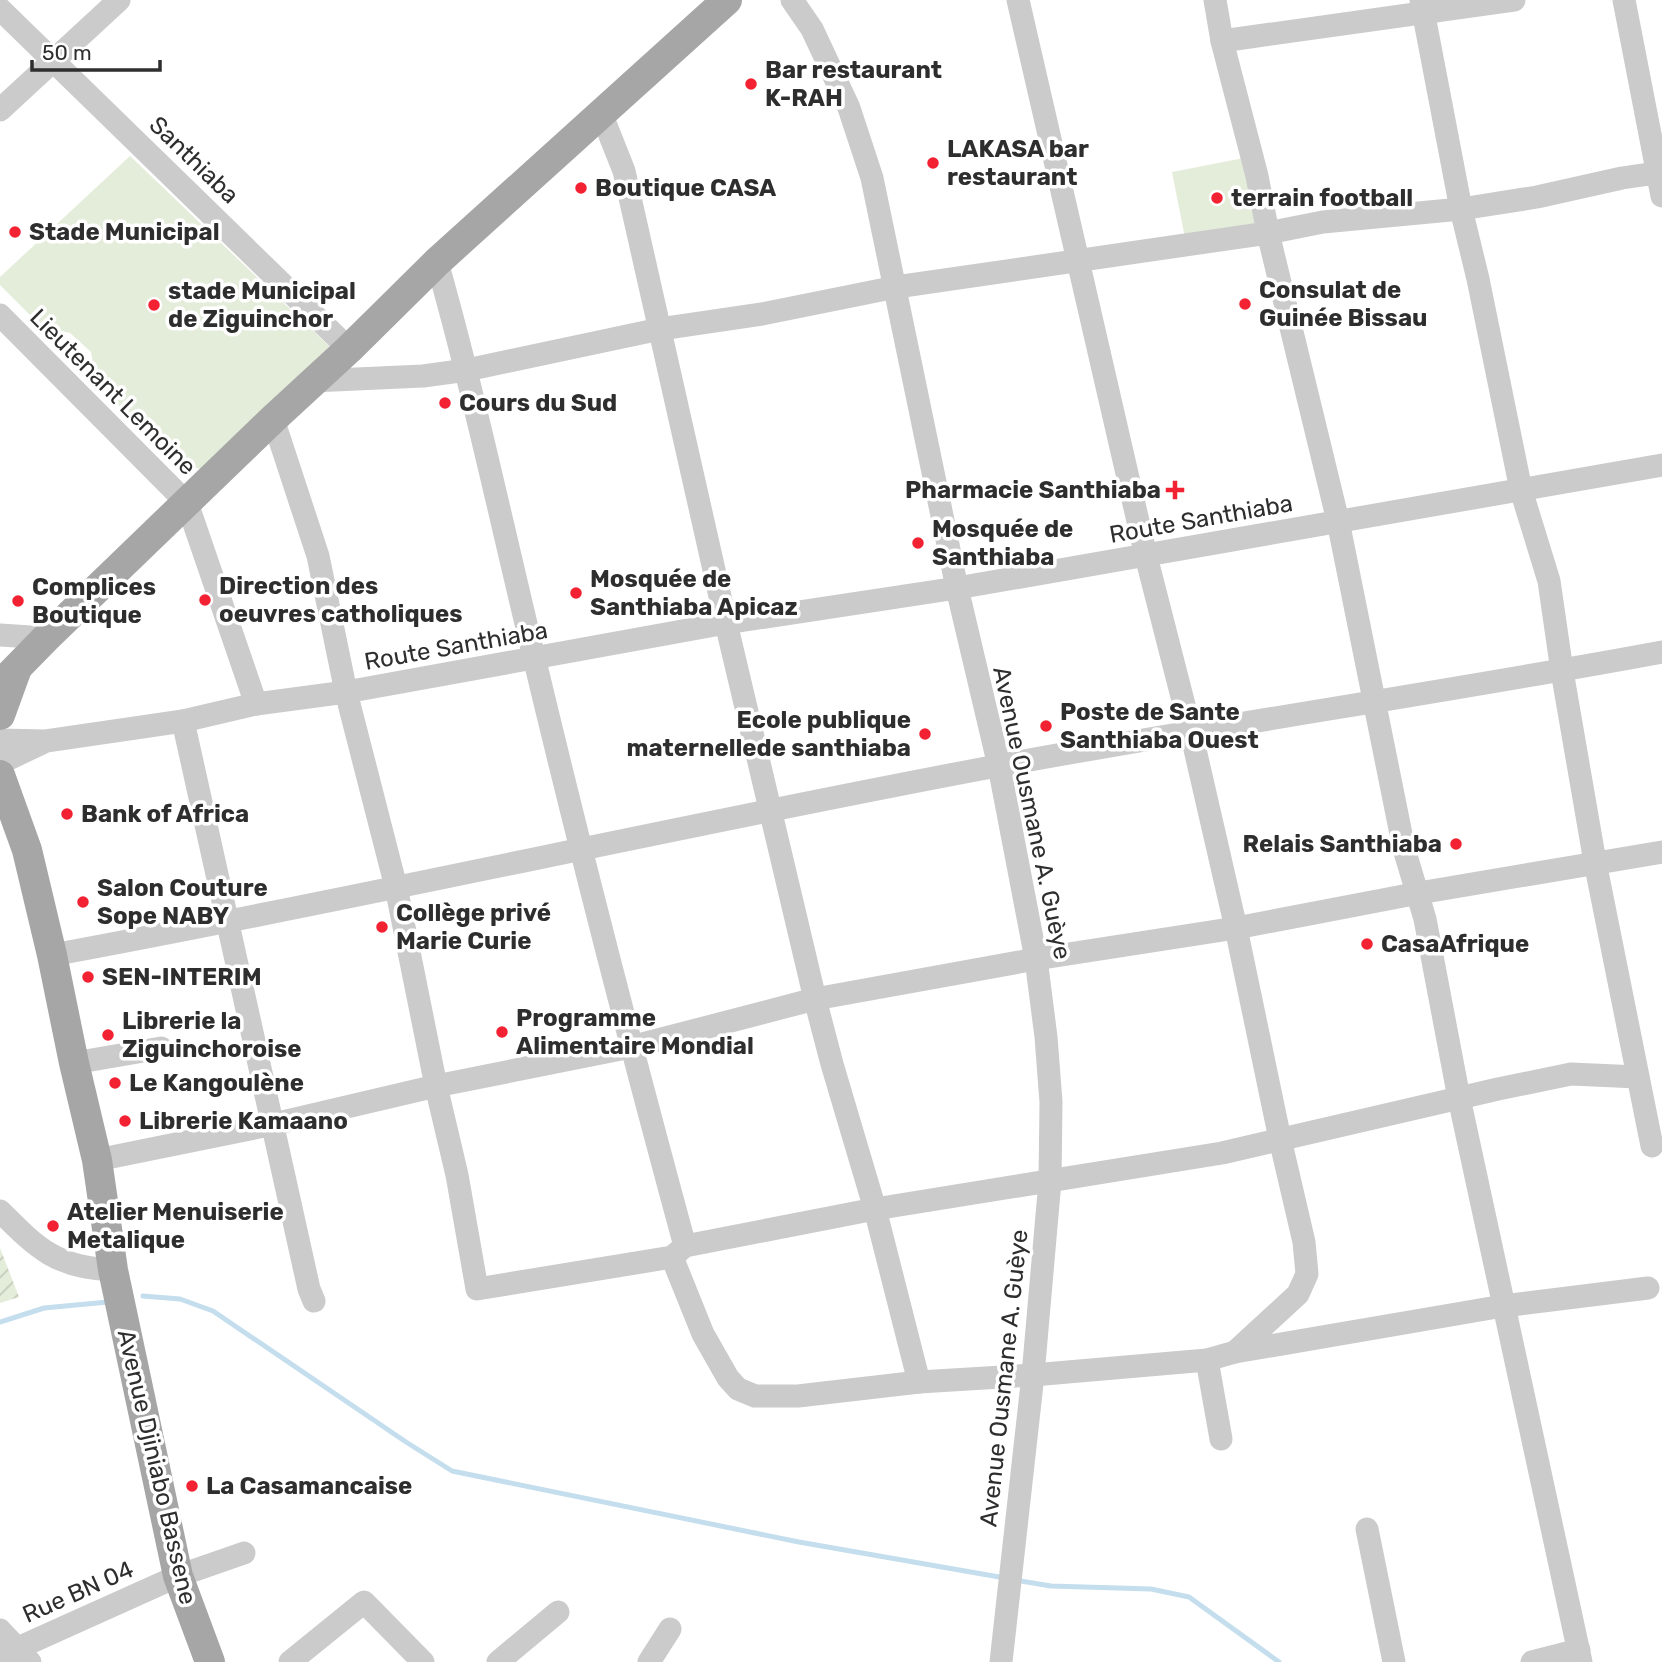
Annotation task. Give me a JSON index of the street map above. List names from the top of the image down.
{
  "streets": {
    "main road": ["Avenue Djiniabo Bassene"],
    "street": [
      "Santhiaba",
      "Lieutenant Lemoine",
      "Route Santhiaba",
      "Avenue Ousmane A. Guèye",
      "Rue BN 04"
    ]
  },
  "crossings": [
    ["Lieutenant Lemoine", "Route Santhiaba"],
    ["Route Santhiaba", "Avenue Ousmane A. Guèye"],
    ["Avenue Djiniabo Bassene", "Rue BN 04"]
  ],
  "places": {
    "other": [
      "Bar restaurant K-RAH",
      "LAKASA bar restaurant",
      "Boutique CASA",
      "terrain football",
      "Stade Municipal",
      "Consulat de Guinée Bissau",
      "stade Municipal de Ziguinchor",
      "Cours du Sud",
      "Mosquée de Santhiaba",
      "Mosquée de Santhiaba Apicaz",
      "Direction des oeuvres catholiques",
      "Complices Boutique",
      "Poste de Sante Santhiaba Ouest",
      "Ecole publique maternellede santhiaba",
      "Bank of Africa",
      "Relais Santhiaba",
      "Salon Couture Sope NABY",
      "Collège privé Marie Curie",
      "CasaAfrique",
      "SEN-INTERIM",
      "Programme Alimentaire Mondial",
      "Librerie la Ziguinchoroise",
      "Le Kangoulène",
      "Librerie Kamaano",
      "Atelier Menuiserie Metalique",
      "La Casamancaise"
    ],
    "health": ["Pharmacie Santhiaba"]
  },
  "scale_bar": "50 m"
}
